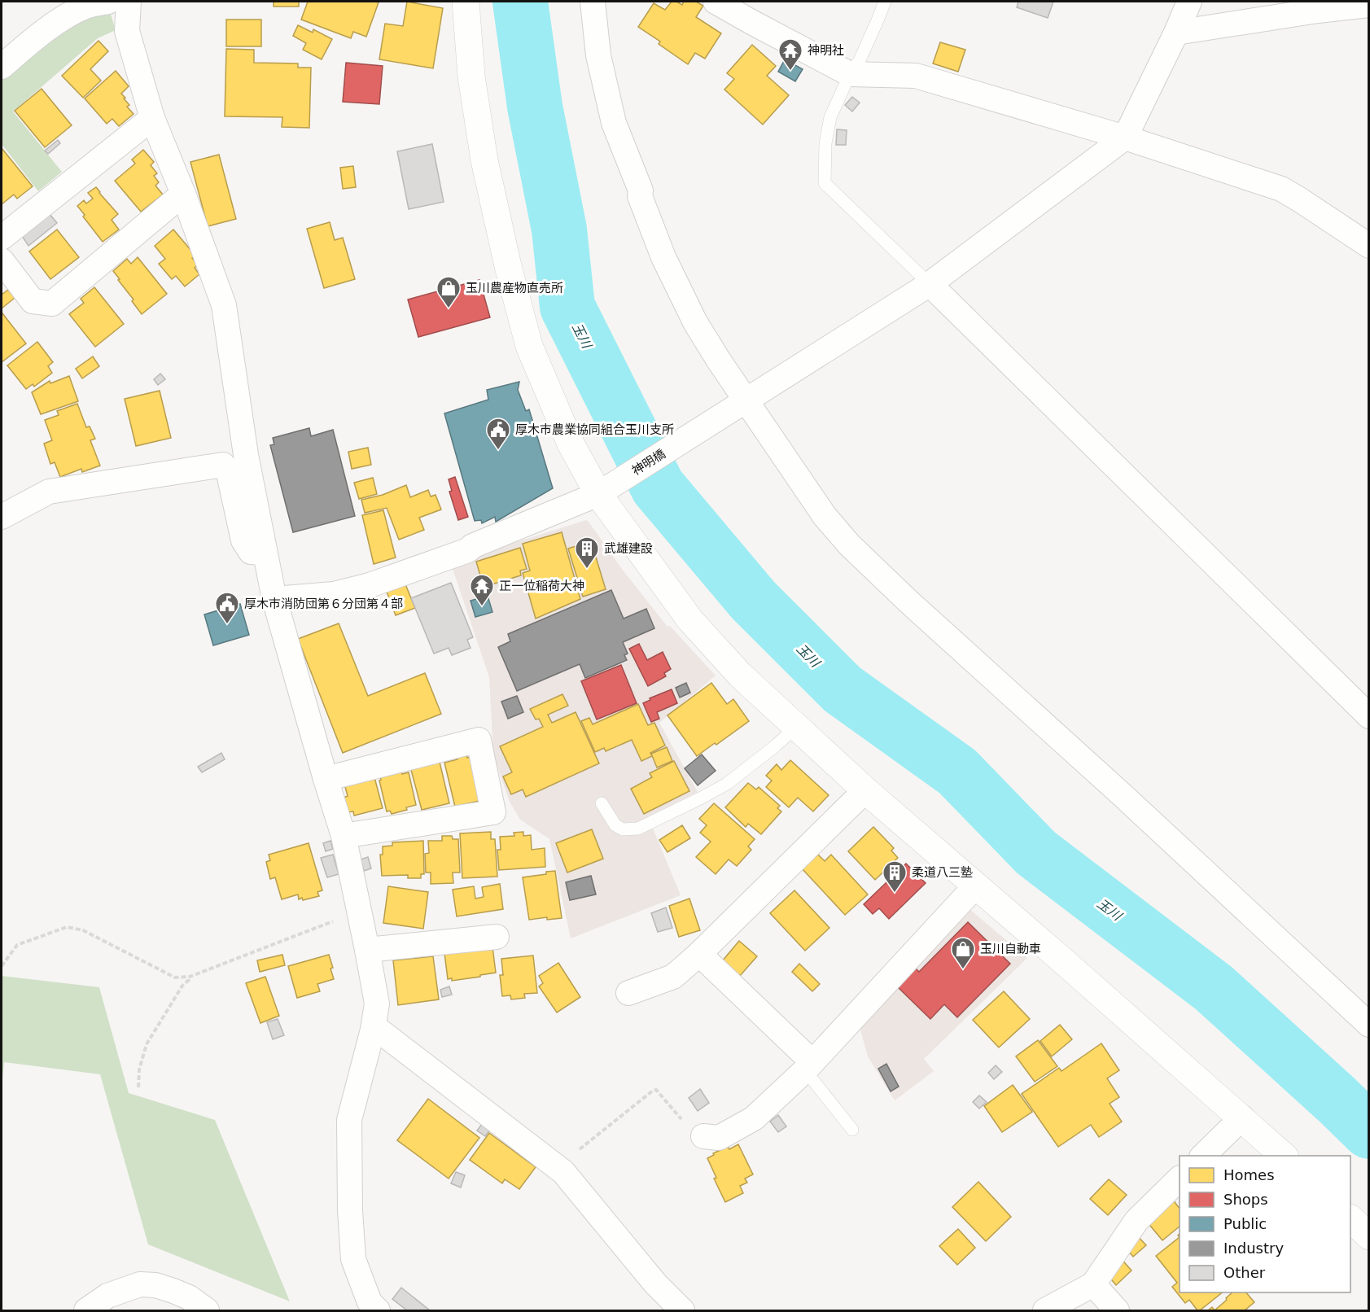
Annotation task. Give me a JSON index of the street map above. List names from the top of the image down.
{
  "streets": {
    "street": ["神明橋"]
  },
  "water": ["玉川"],
  "places": {
    "temple": ["神明社", "正一位稲荷大神"],
    "shop": ["玉川農産物直売所", "玉川自動車"],
    "public building": ["厚木市農業協同組合玉川支所", "厚木市消防団第６分団第４部"],
    "building": ["武雄建設", "柔道八三塾"]
  },
  "legend": [
    "Homes",
    "Shops",
    "Public",
    "Industry",
    "Other"
  ]
}
